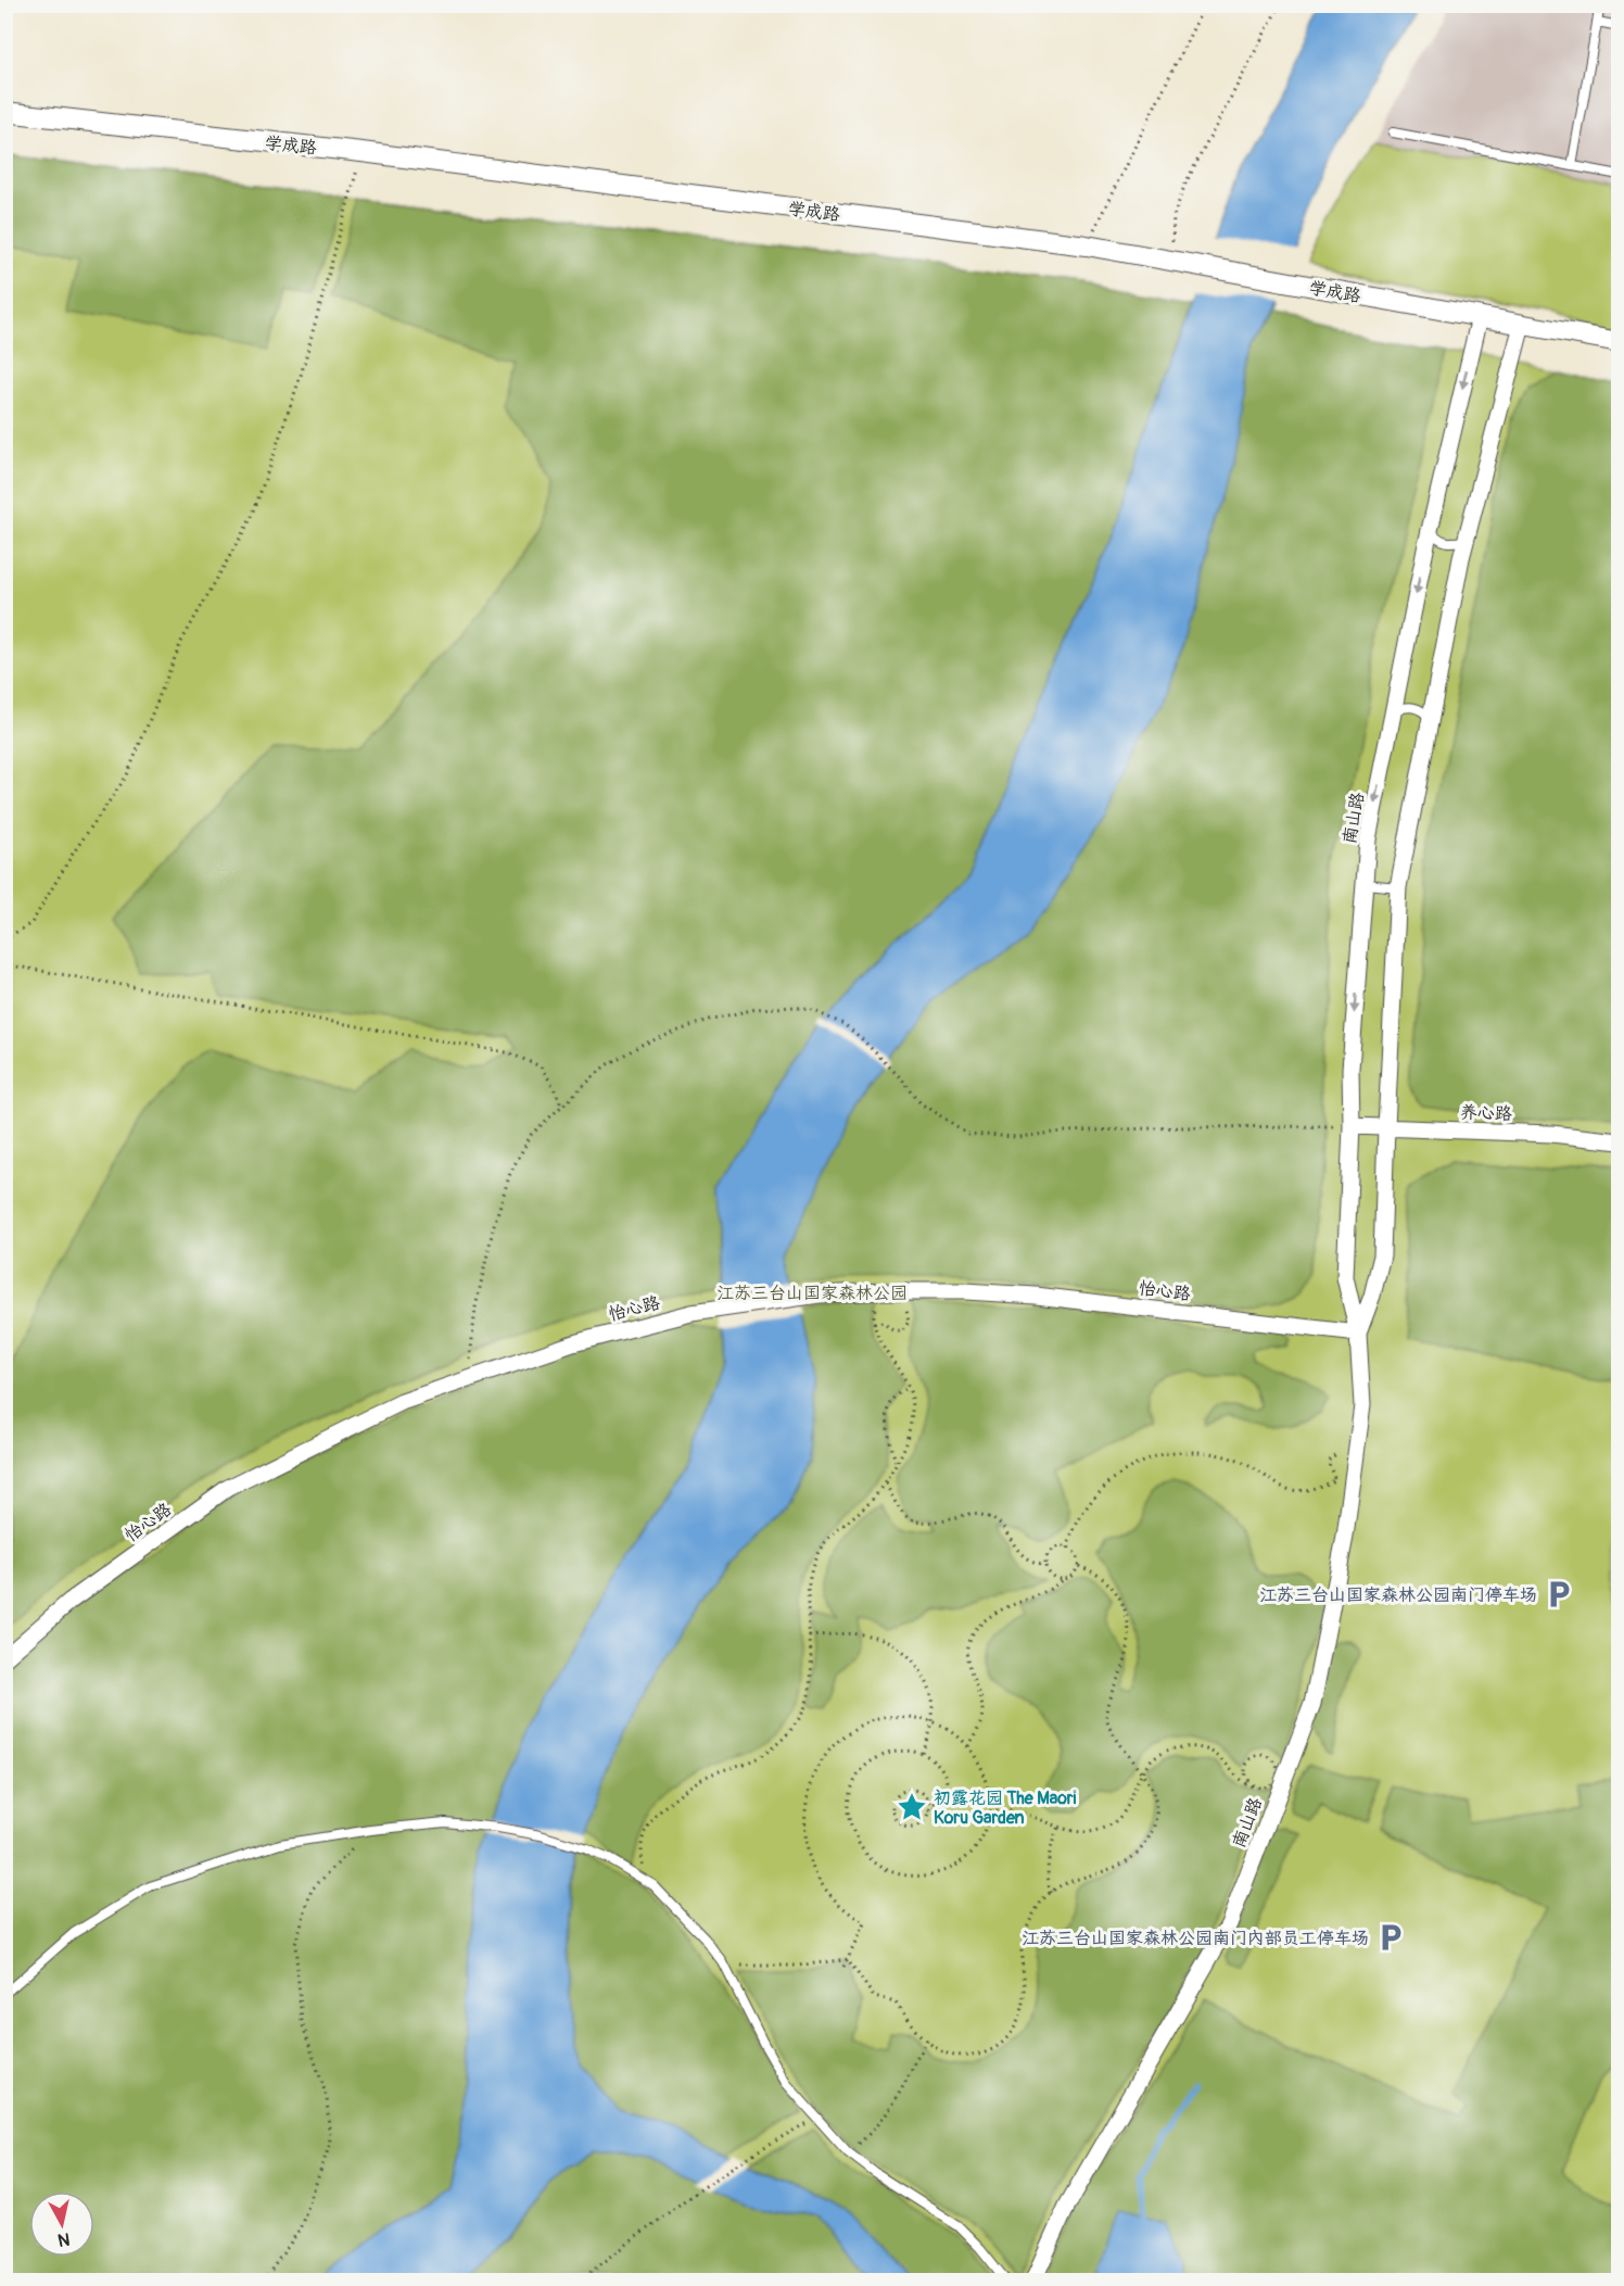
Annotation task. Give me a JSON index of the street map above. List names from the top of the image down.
{
  "streets": {
    "street": [
      "学成路",
      "南山路",
      "养心路",
      "怡心路"
    ]
  },
  "crossings": [
    ["学成路", "南山路"],
    ["南山路", "养心路"],
    ["南山路", "怡心路"]
  ],
  "parks": ["江苏三台山国家森林公园"],
  "places": {
    "parking": ["江苏三台山国家森林公园南门停车场", "江苏三台山国家森林公园南门内部员工停车场"],
    "place": ["初露花园 The Maori Koru Garden"]
  },
  "north": "bottom"
}
